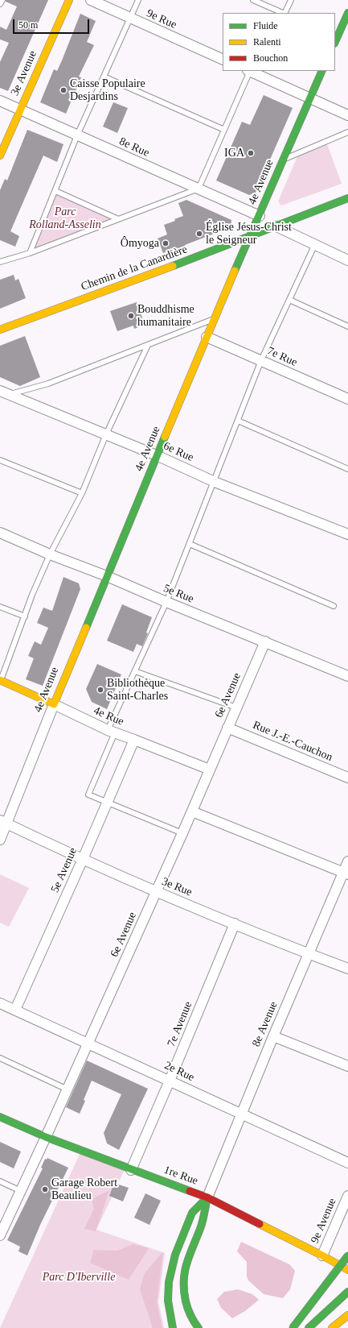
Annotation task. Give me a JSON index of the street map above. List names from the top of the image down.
{
  "streets": {
    "main road": [
      "3e Avenue",
      "4e Avenue",
      "Chemin de la Canardière",
      "4e Rue",
      "1re Rue"
    ],
    "street": [
      "9e Rue",
      "8e Rue",
      "7e Rue",
      "6e Rue",
      "5e Rue",
      "6e Avenue",
      "Rue J.-E.-Cauchon",
      "5e Avenue",
      "3e Rue",
      "7e Avenue",
      "8e Avenue",
      "2e Rue",
      "9e Avenue"
    ]
  },
  "crossings": [
    ["3e Avenue", "8e Rue"],
    ["8e Rue", "4e Avenue"],
    ["4e Avenue", "Chemin de la Canardière"],
    ["4e Avenue", "7e Rue"],
    ["4e Avenue", "6e Rue"],
    ["4e Avenue", "5e Rue"],
    ["4e Avenue", "4e Rue"],
    ["4e Avenue", "3e Rue"],
    ["5e Rue", "6e Avenue"],
    ["6e Avenue", "4e Rue"],
    ["6e Avenue", "Rue J.-E.-Cauchon"],
    ["6e Avenue", "3e Rue"],
    ["6e Avenue", "2e Rue"],
    ["6e Avenue", "1re Rue"],
    ["4e Rue", "5e Avenue"],
    ["5e Avenue", "3e Rue"],
    ["5e Avenue", "2e Rue"],
    ["3e Rue", "7e Avenue"],
    ["3e Rue", "8e Avenue"],
    ["7e Avenue", "2e Rue"],
    ["7e Avenue", "1re Rue"],
    ["8e Avenue", "2e Rue"],
    ["8e Avenue", "1re Rue"],
    ["1re Rue", "9e Avenue"]
  ],
  "parks": ["Parc Rolland-Asselin", "Parc D'Iberville"],
  "places": [
    "Caisse Populaire Desjardins",
    "IGA",
    "Église Jésus-Christ le Seigneur",
    "Ômyoga",
    "Bouddhisme humanitaire",
    "Bibliothèque Saint-Charles",
    "Garage Robert Beaulieu"
  ],
  "legend": ["Fluide", "Ralenti", "Bouchon"],
  "scale_bar": "50 m"
}
